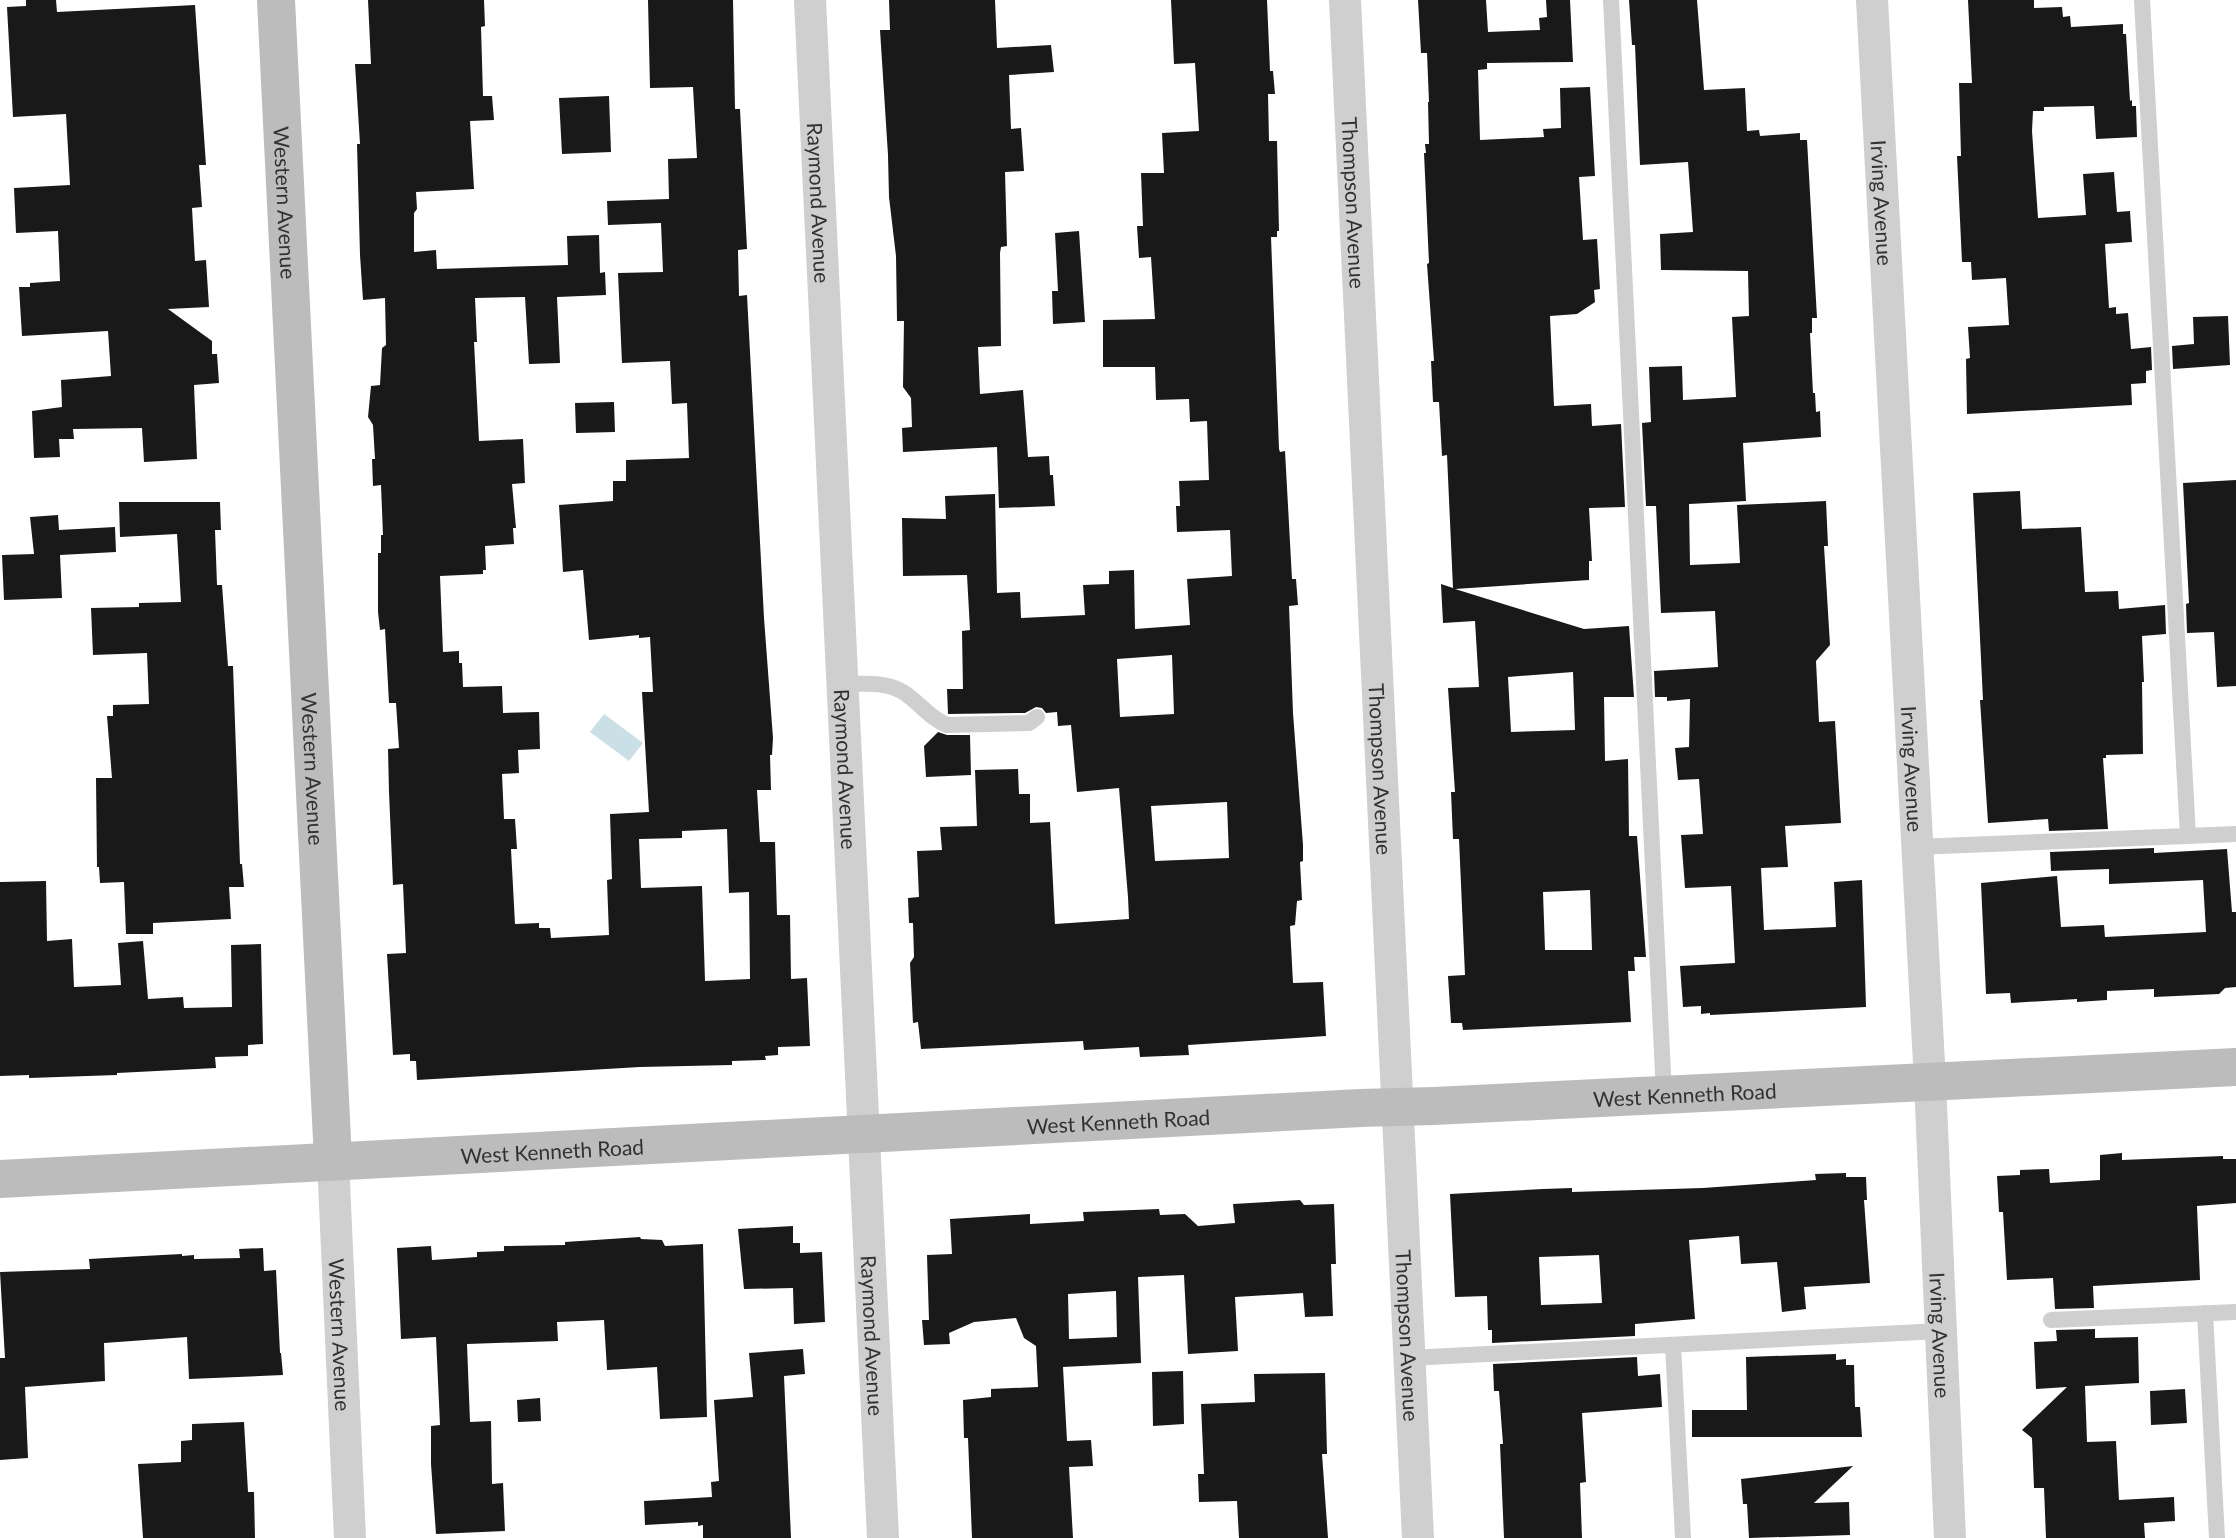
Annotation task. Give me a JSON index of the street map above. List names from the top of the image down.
{
  "streets": {
    "street": [
      "Western Avenue",
      "Raymond Avenue",
      "Thompson Avenue",
      "Irving Avenue",
      "West Kenneth Road"
    ]
  },
  "crossings": [
    ["Western Avenue", "West Kenneth Road"],
    ["Raymond Avenue", "West Kenneth Road"],
    ["Thompson Avenue", "West Kenneth Road"],
    ["Irving Avenue", "West Kenneth Road"]
  ]
}
